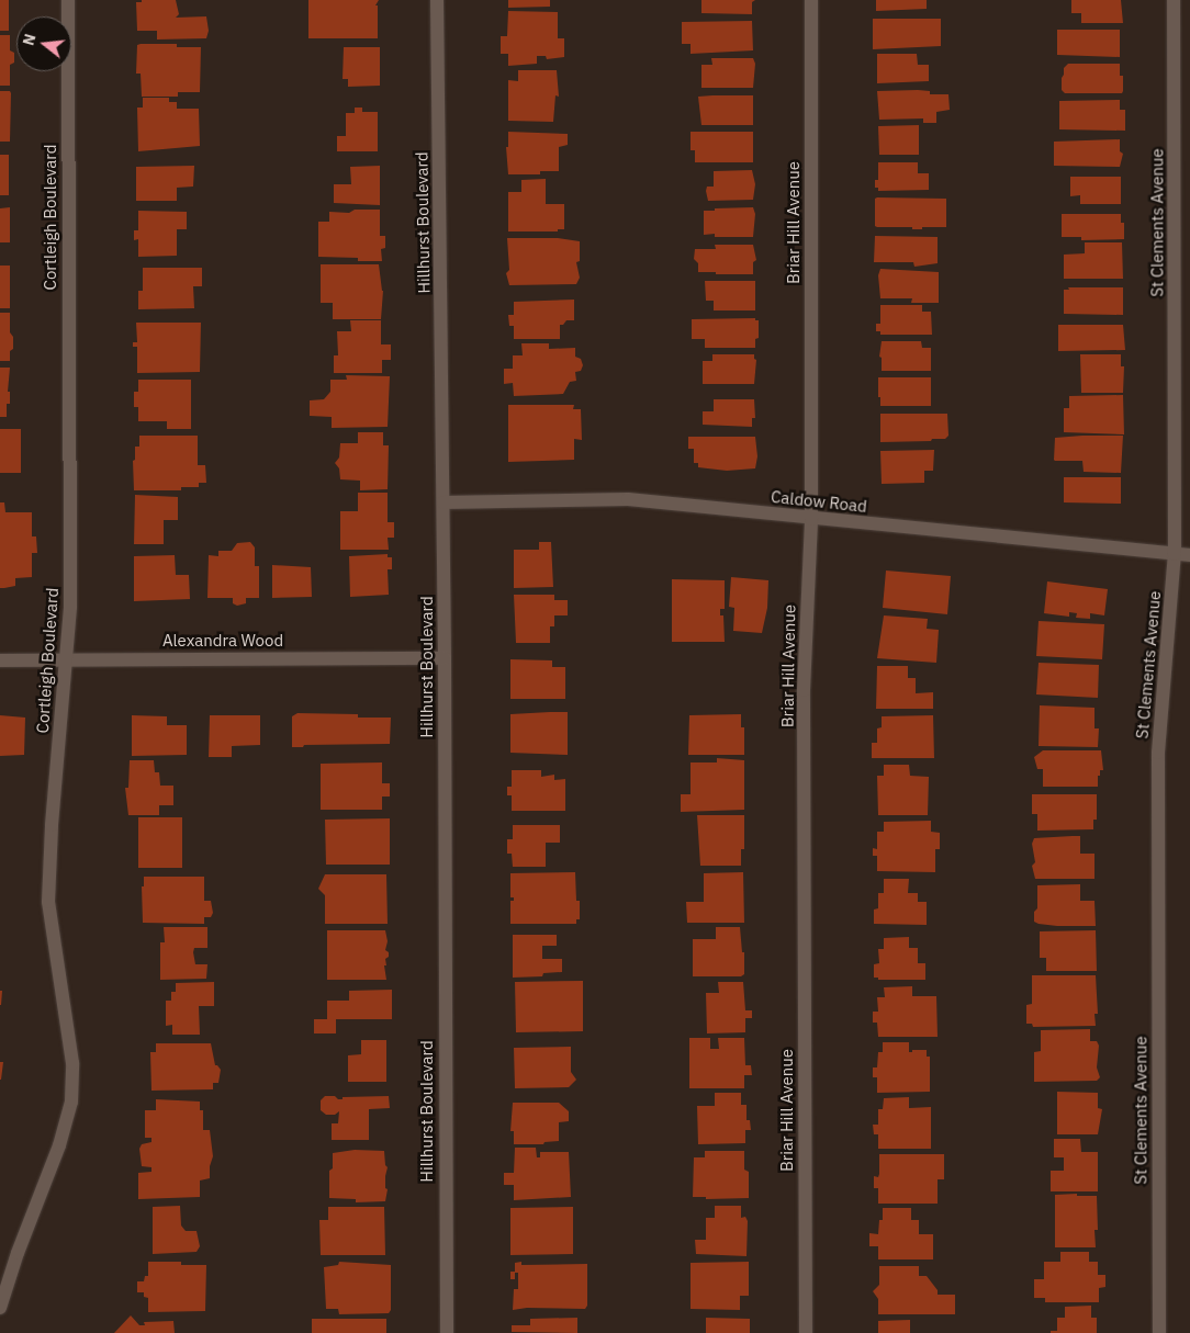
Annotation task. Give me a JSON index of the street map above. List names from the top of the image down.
{
  "streets": {
    "street": [
      "Cortleigh Boulevard",
      "Hillhurst Boulevard",
      "Briar Hill Avenue",
      "St Clements Avenue",
      "Caldow Road",
      "Alexandra Wood"
    ]
  },
  "crossings": [
    ["Cortleigh Boulevard", "Alexandra Wood"],
    ["Hillhurst Boulevard", "Caldow Road"],
    ["Hillhurst Boulevard", "Alexandra Wood"],
    ["Briar Hill Avenue", "Caldow Road"],
    ["St Clements Avenue", "Caldow Road"]
  ],
  "north": "left"
}
